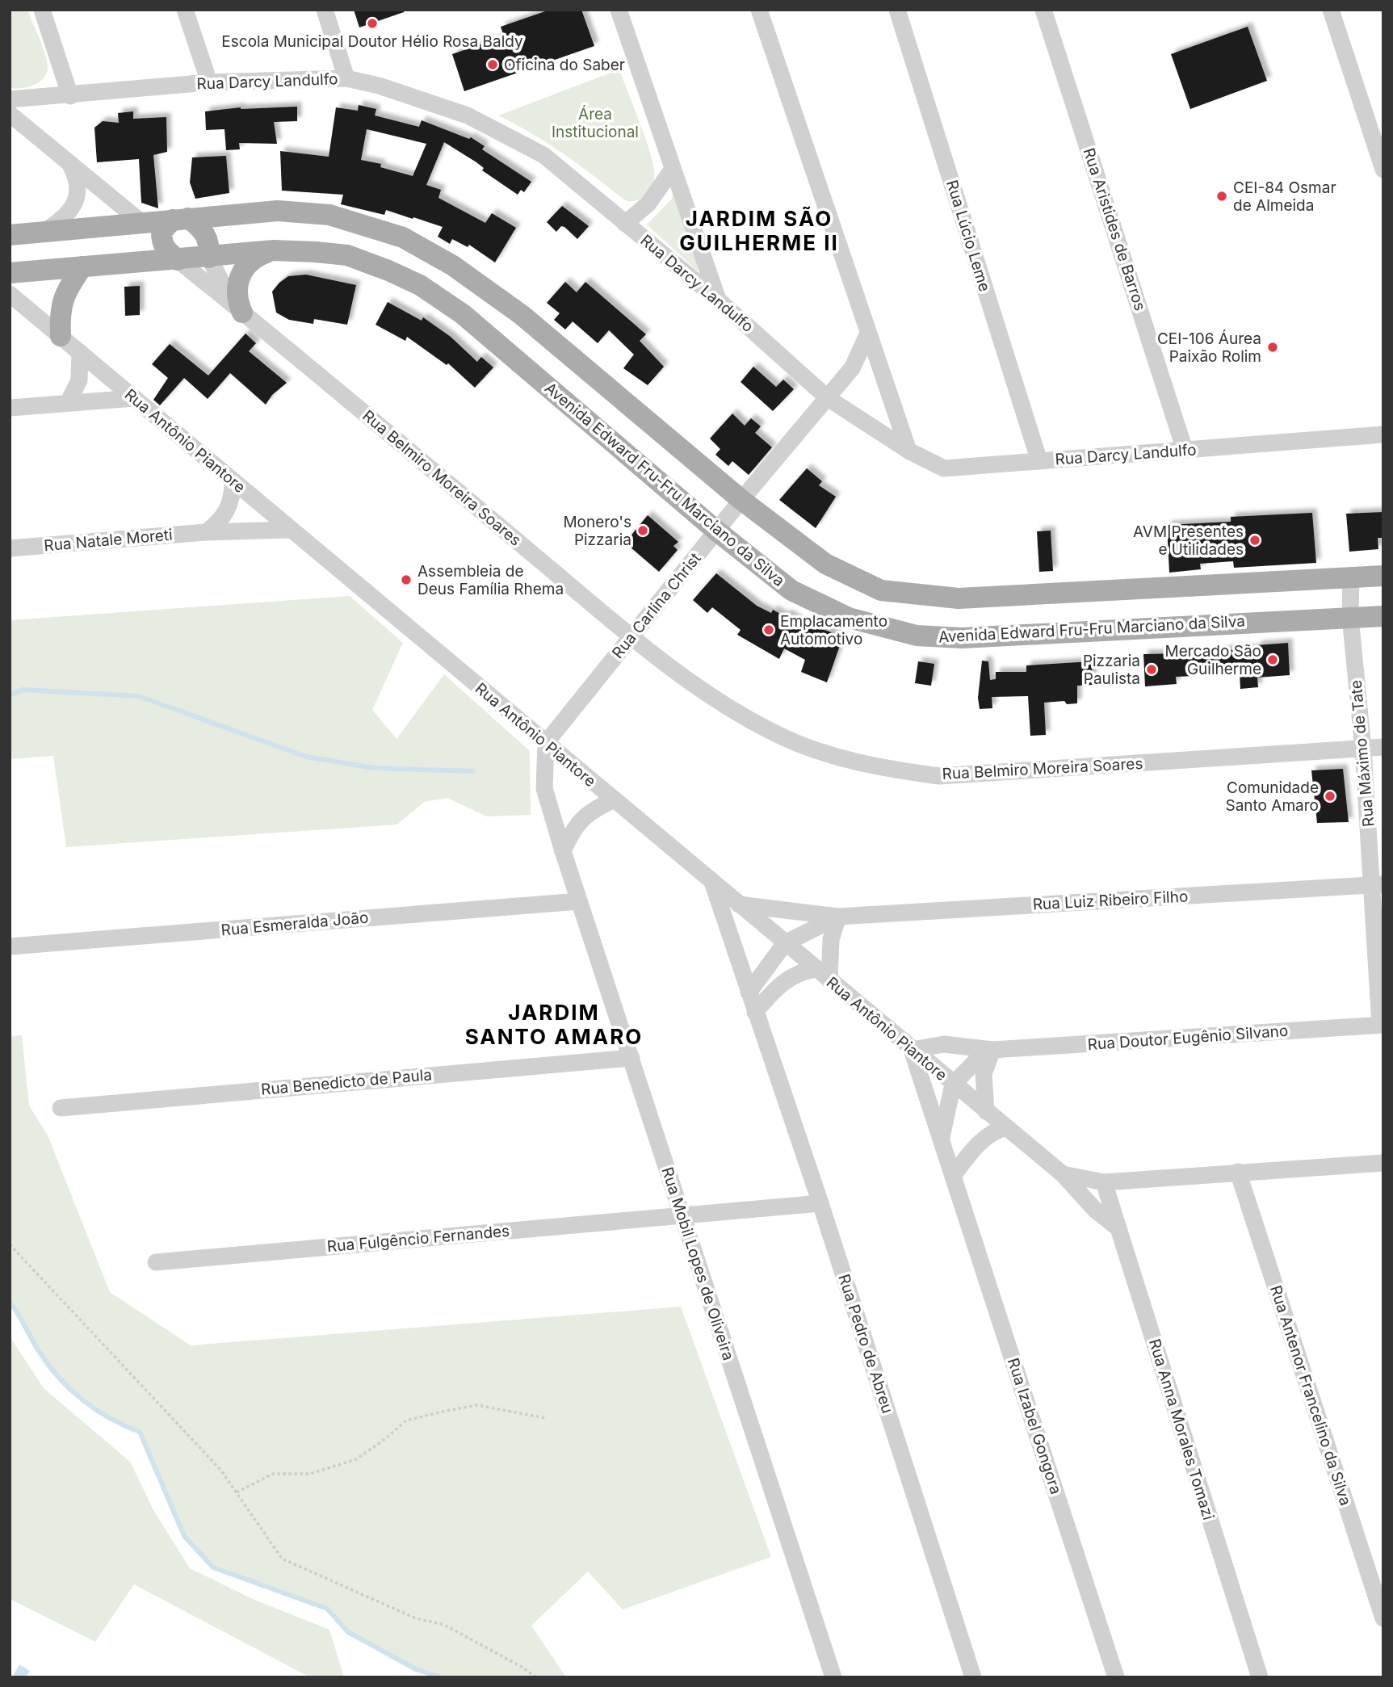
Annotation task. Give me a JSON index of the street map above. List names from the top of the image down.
{
  "streets": {
    "main road": ["Avenida Edward Fru-Fru Marciano da Silva"],
    "street": [
      "Rua Darcy Landulfo",
      "Rua Aristides de Barros",
      "Rua Lúcio Leme",
      "Rua Antônio Piantore",
      "Rua Belmiro Moreira Soares",
      "Rua Natale Moreti",
      "Rua Carlina Christ",
      "Rua Máximo de Tate",
      "Rua Luiz Ribeiro Filho",
      "Rua Esmeralda João",
      "Rua Doutor Eugênio Silvano",
      "Rua Benedicto de Paula",
      "Rua Fulgêncio Fernandes",
      "Rua Mobil Lopes de Oliveira",
      "Rua Pedro de Abreu",
      "Rua Antenor Francelino da Silva",
      "Rua Izabel Gongora",
      "Rua Anna Morales Tomazi"
    ]
  },
  "crossings": [
    ["Rua Darcy Landulfo", "Rua Aristides de Barros"],
    ["Rua Darcy Landulfo", "Rua Lúcio Leme"],
    ["Rua Darcy Landulfo", "Rua Carlina Christ"],
    ["Rua Antônio Piantore", "Rua Natale Moreti"],
    ["Rua Antônio Piantore", "Rua Carlina Christ"],
    ["Rua Antônio Piantore", "Rua Luiz Ribeiro Filho"],
    ["Rua Antônio Piantore", "Rua Doutor Eugênio Silvano"],
    ["Rua Antônio Piantore", "Rua Mobil Lopes de Oliveira"],
    ["Rua Antônio Piantore", "Rua Pedro de Abreu"],
    ["Rua Antônio Piantore", "Rua Antenor Francelino da Silva"],
    ["Rua Antônio Piantore", "Rua Izabel Gongora"],
    ["Rua Antônio Piantore", "Rua Anna Morales Tomazi"],
    ["Rua Belmiro Moreira Soares", "Avenida Edward Fru-Fru Marciano da Silva"],
    ["Rua Belmiro Moreira Soares", "Rua Carlina Christ"],
    ["Rua Belmiro Moreira Soares", "Rua Máximo de Tate"],
    ["Avenida Edward Fru-Fru Marciano da Silva", "Rua Carlina Christ"],
    ["Avenida Edward Fru-Fru Marciano da Silva", "Rua Máximo de Tate"],
    ["Rua Carlina Christ", "Rua Mobil Lopes de Oliveira"],
    ["Rua Máximo de Tate", "Rua Luiz Ribeiro Filho"],
    ["Rua Máximo de Tate", "Rua Doutor Eugênio Silvano"],
    ["Rua Esmeralda João", "Rua Mobil Lopes de Oliveira"],
    ["Rua Doutor Eugênio Silvano", "Rua Izabel Gongora"],
    ["Rua Benedicto de Paula", "Rua Mobil Lopes de Oliveira"],
    ["Rua Fulgêncio Fernandes", "Rua Mobil Lopes de Oliveira"],
    ["Rua Fulgêncio Fernandes", "Rua Pedro de Abreu"]
  ],
  "districts": ["JARDIM SÃO GUILHERME II", "JARDIM SANTO AMARO"],
  "parks": ["Área Institucional"],
  "places": [
    "Escola Municipal Doutor Hélio Rosa Baldy",
    "Oficina do Saber",
    "CEI-84 Osmar de Almeida",
    "CEI-106 Áurea Paixão Rolim",
    "Monero's Pizzaria",
    "AVM Presentes e Utilidades",
    "Assembleia de Deus Família Rhema",
    "Emplacamento Automotivo",
    "Mercado São Guilherme",
    "Pizzaria Paulista",
    "Comunidade Santo Amaro"
  ]
}
